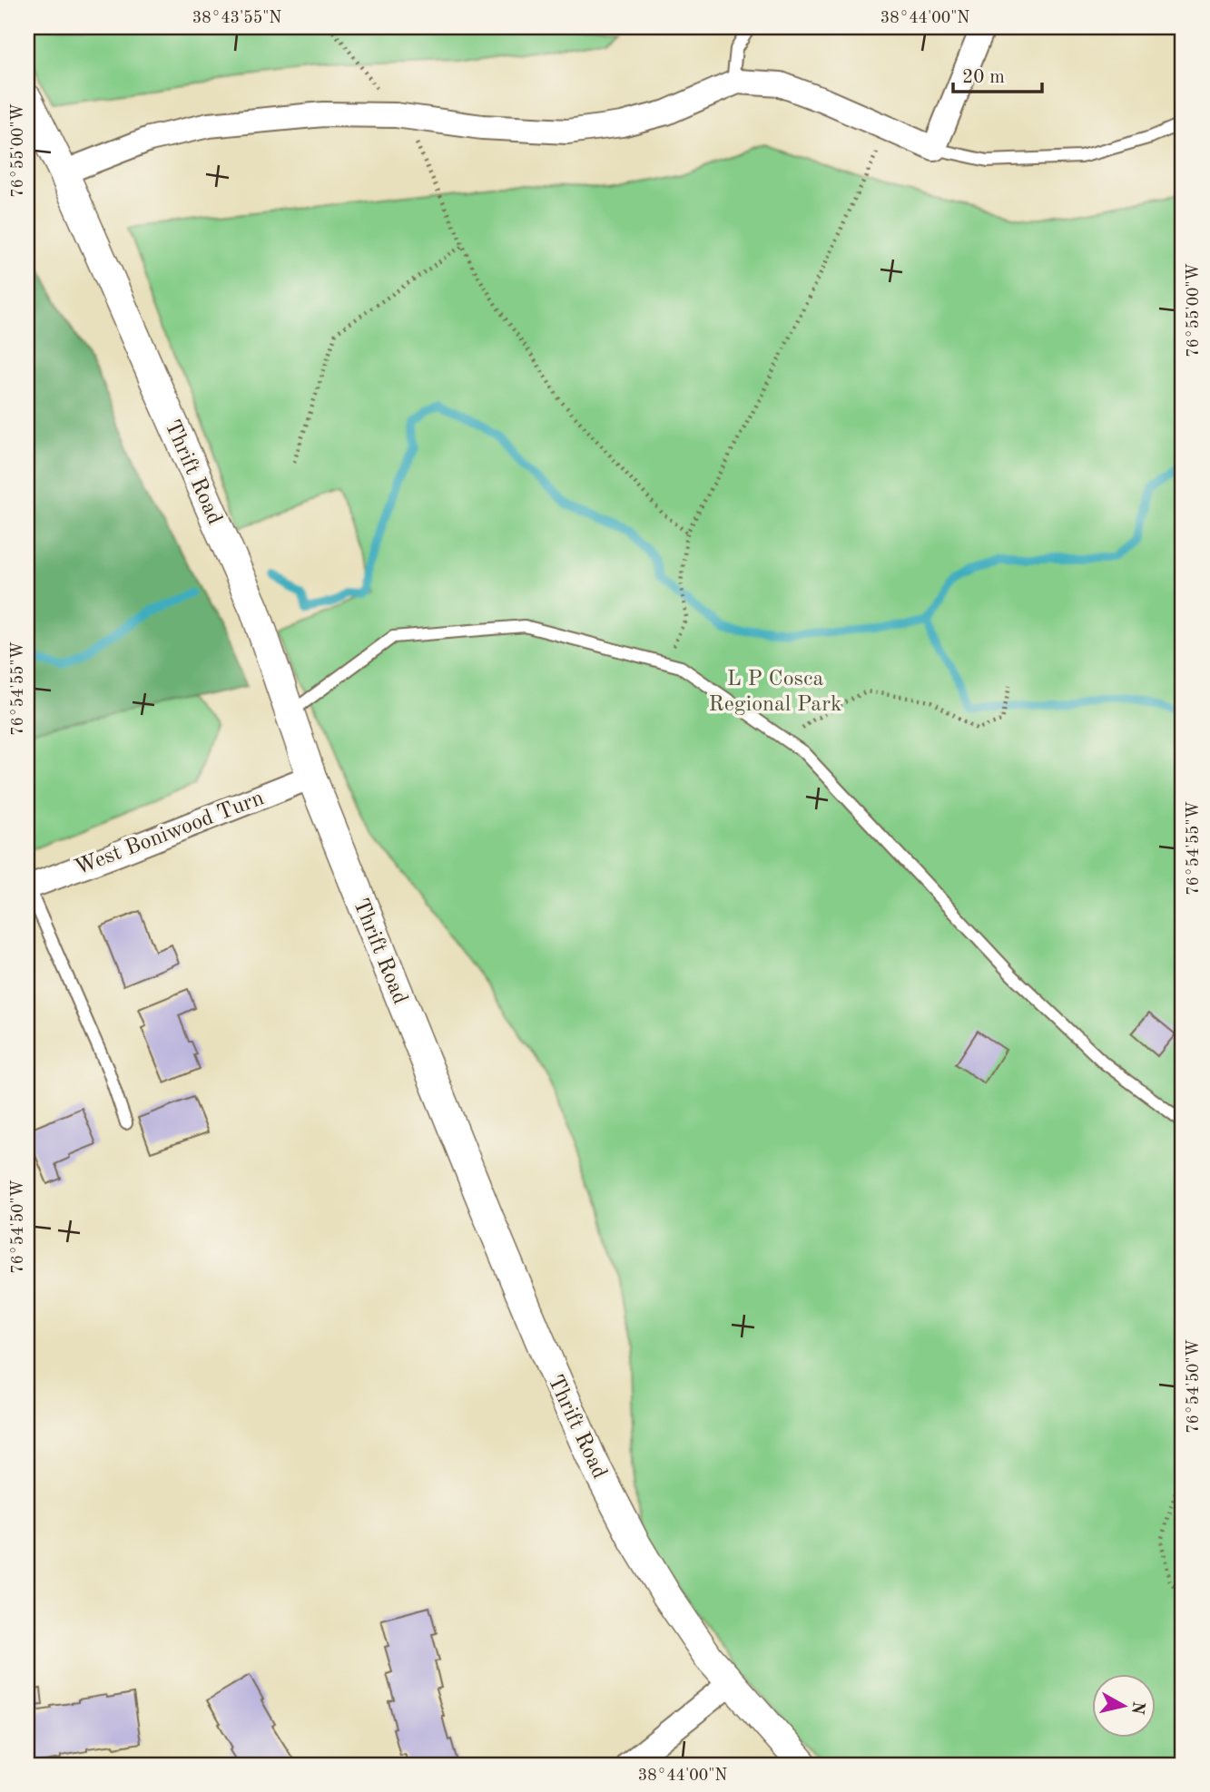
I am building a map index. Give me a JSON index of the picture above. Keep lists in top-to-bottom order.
{
  "streets": {
    "street": ["Thrift Road", "West Boniwood Turn"]
  },
  "crossings": [
    ["Thrift Road", "West Boniwood Turn"]
  ],
  "parks": ["L P Cosca Regional Park"],
  "scale_bar": "20 m",
  "north": "right",
  "coordinates": [
    "38°43'55\"N",
    "38°44'00\"N",
    "76°55'00\"W",
    "76°54'55\"W",
    "76°54'50\"W"
  ]
}
